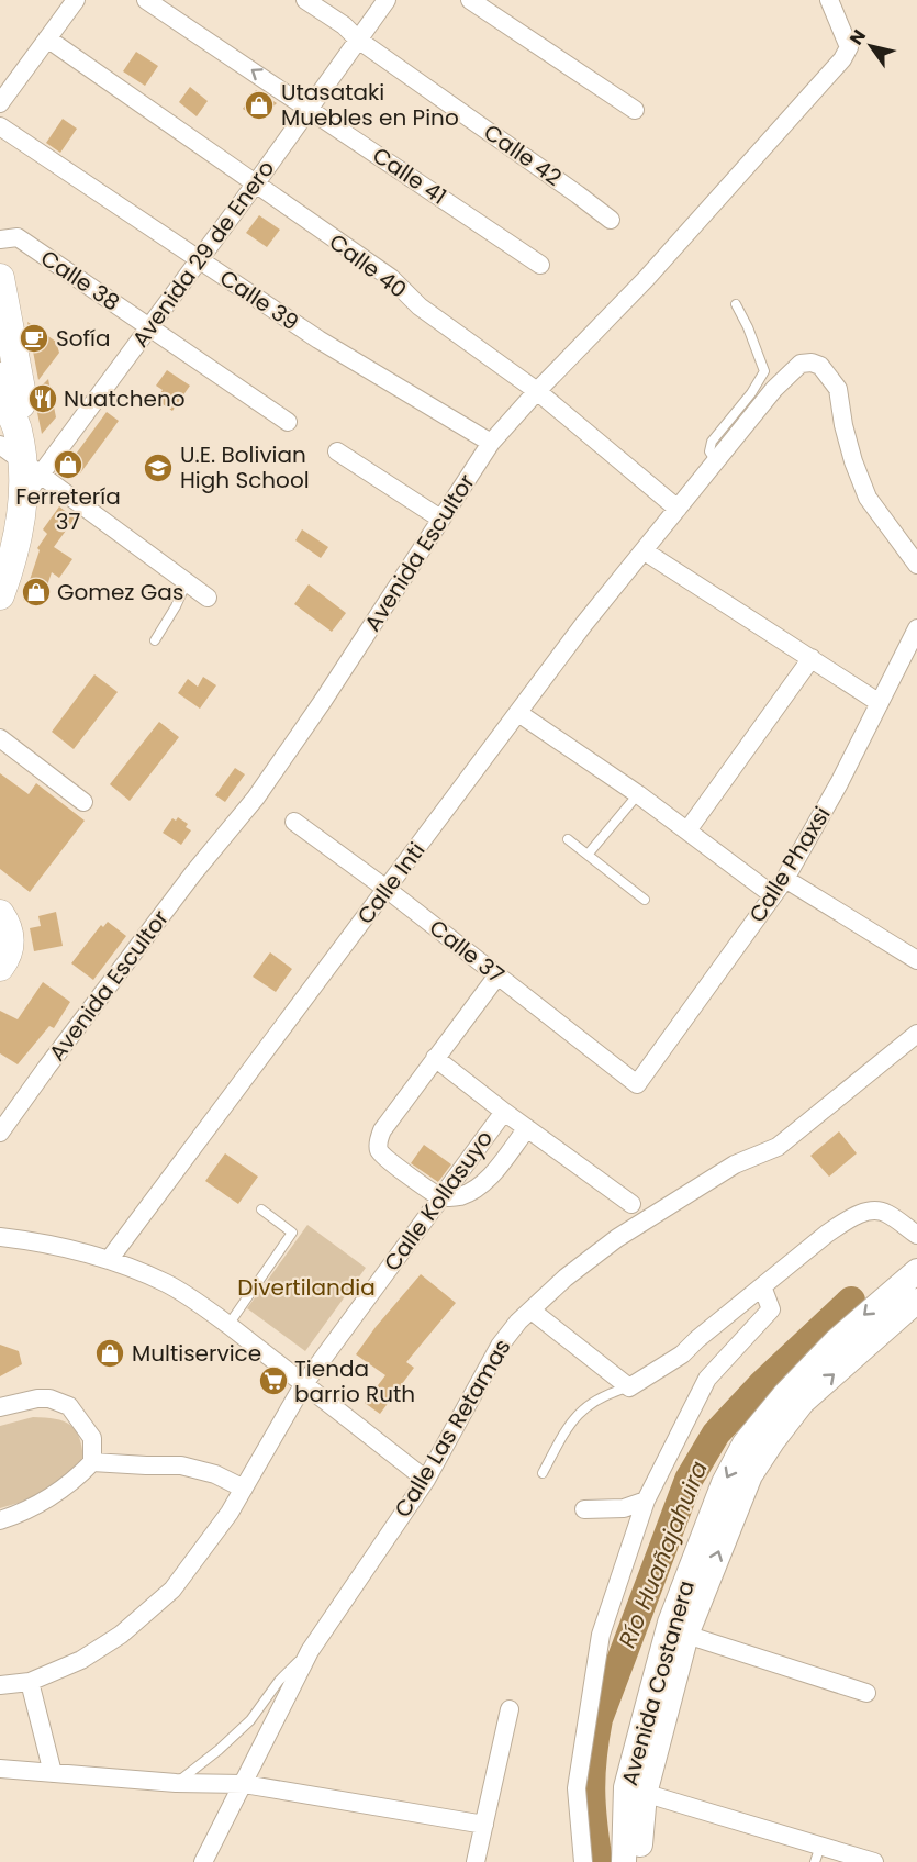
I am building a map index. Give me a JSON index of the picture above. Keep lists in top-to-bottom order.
{
  "streets": {
    "main road": ["Avenida Costanera"],
    "street": [
      "Calle 42",
      "Calle 41",
      "Avenida 29 de Enero",
      "Calle 40",
      "Calle 38",
      "Calle 39",
      "Avenida Escultor",
      "Calle Phaxsi",
      "Calle Inti",
      "Calle 37",
      "Calle Kollasuyo",
      "Calle Las Retamas"
    ]
  },
  "crossings": [
    ["Calle 42", "Avenida 29 de Enero"],
    ["Calle 41", "Avenida 29 de Enero"],
    ["Avenida 29 de Enero", "Calle 40"],
    ["Avenida 29 de Enero", "Calle 38"],
    ["Avenida 29 de Enero", "Calle 39"],
    ["Calle 40", "Avenida Escultor"],
    ["Calle 40", "Calle Inti"],
    ["Calle 39", "Avenida Escultor"],
    ["Calle Phaxsi", "Calle 37"],
    ["Calle Inti", "Calle 37"]
  ],
  "one_way": ["Calle 41"],
  "water": ["Río Huañajahuira"],
  "parks": ["Divertilandia"],
  "places": {
    "shop": [
      "Utasataki Muebles en Pino",
      "Ferretería 37",
      "Gomez Gas",
      "Multiservice"
    ],
    "cafe": ["Sofía"],
    "restaurant": ["Nuatcheno"],
    "school or university": ["U.E. Bolivian High School"],
    "supermarket": ["Tienda barrio Ruth"]
  },
  "north": "top left"
}
